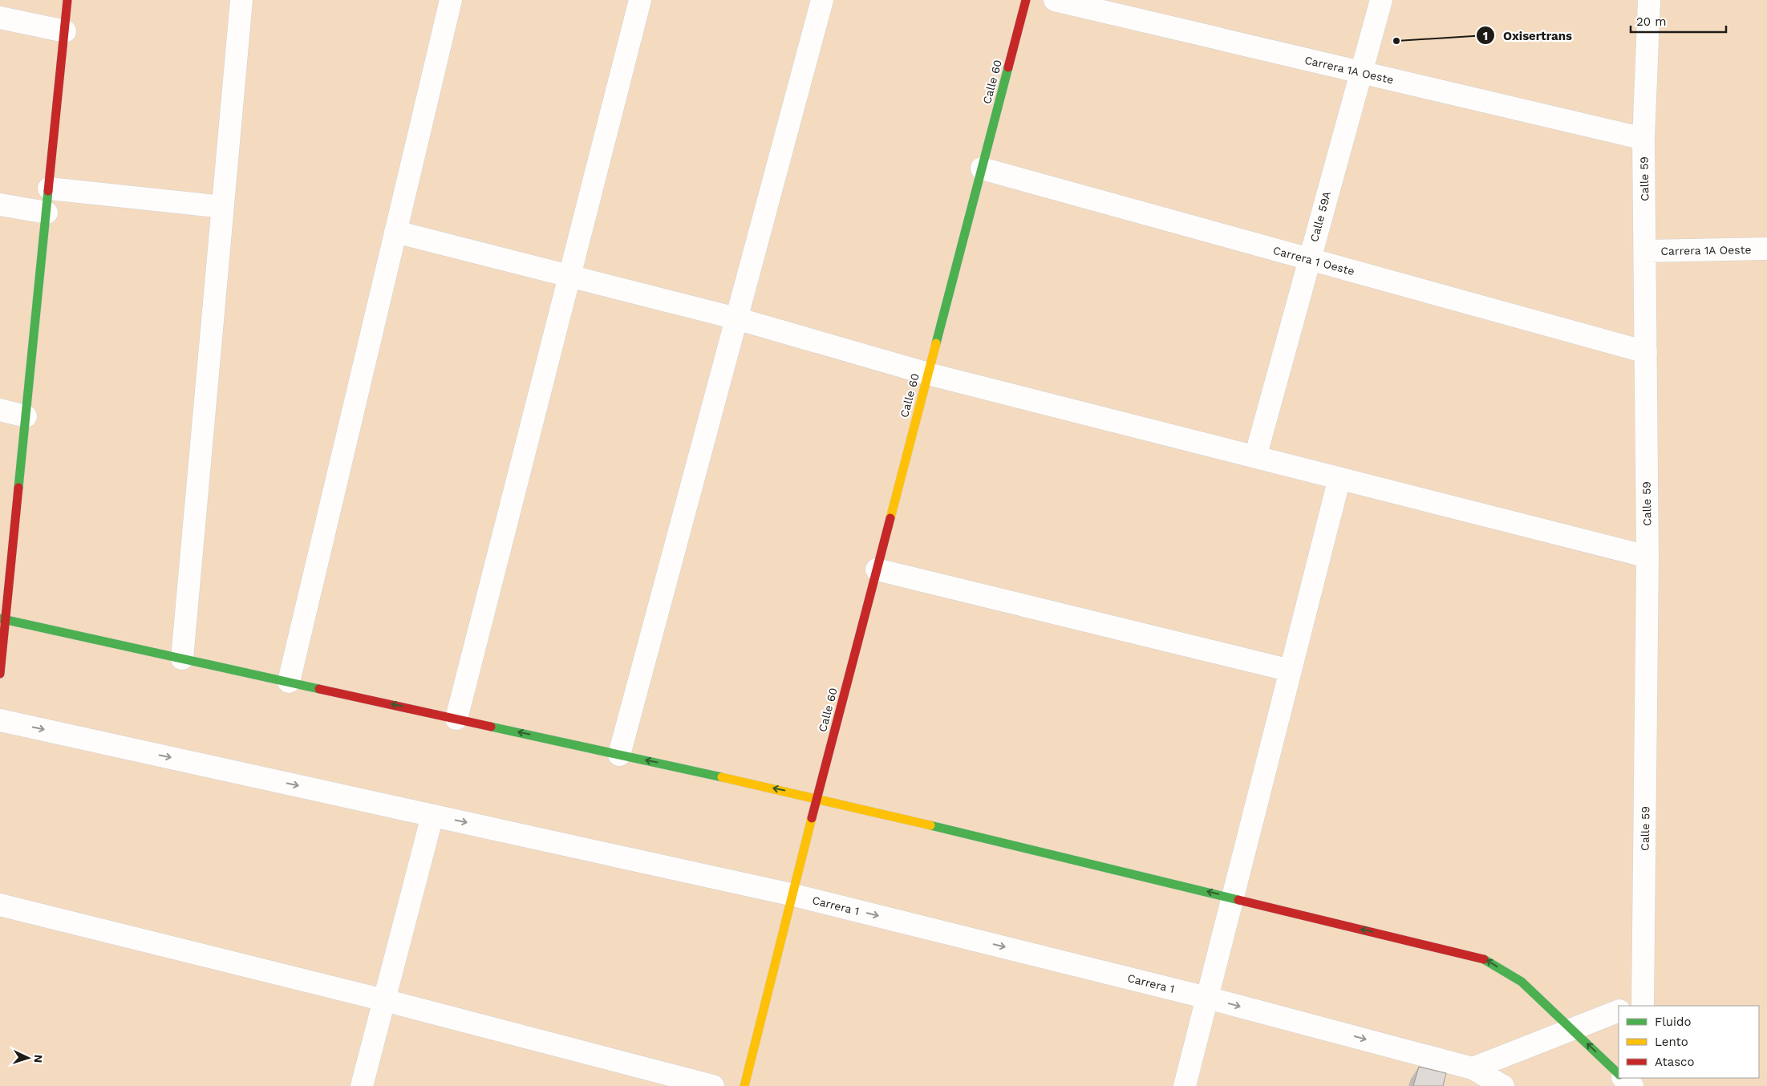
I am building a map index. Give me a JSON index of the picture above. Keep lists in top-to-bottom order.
{
  "streets": {
    "street": [
      "Carrera 1A Oeste",
      "Calle 60",
      "Calle 59",
      "Calle 59A",
      "Carrera 1 Oeste",
      "Carrera 1"
    ]
  },
  "crossings": [
    ["Carrera 1A Oeste", "Calle 59"],
    ["Carrera 1A Oeste", "Calle 59A"],
    ["Calle 60", "Carrera 1 Oeste"],
    ["Calle 60", "Carrera 1"],
    ["Calle 59", "Carrera 1 Oeste"],
    ["Calle 59A", "Carrera 1 Oeste"]
  ],
  "places": ["Oxisertrans"],
  "legend": ["Fluido", "Lento", "Atasco"],
  "scale_bar": "20 m",
  "north": "right"
}
